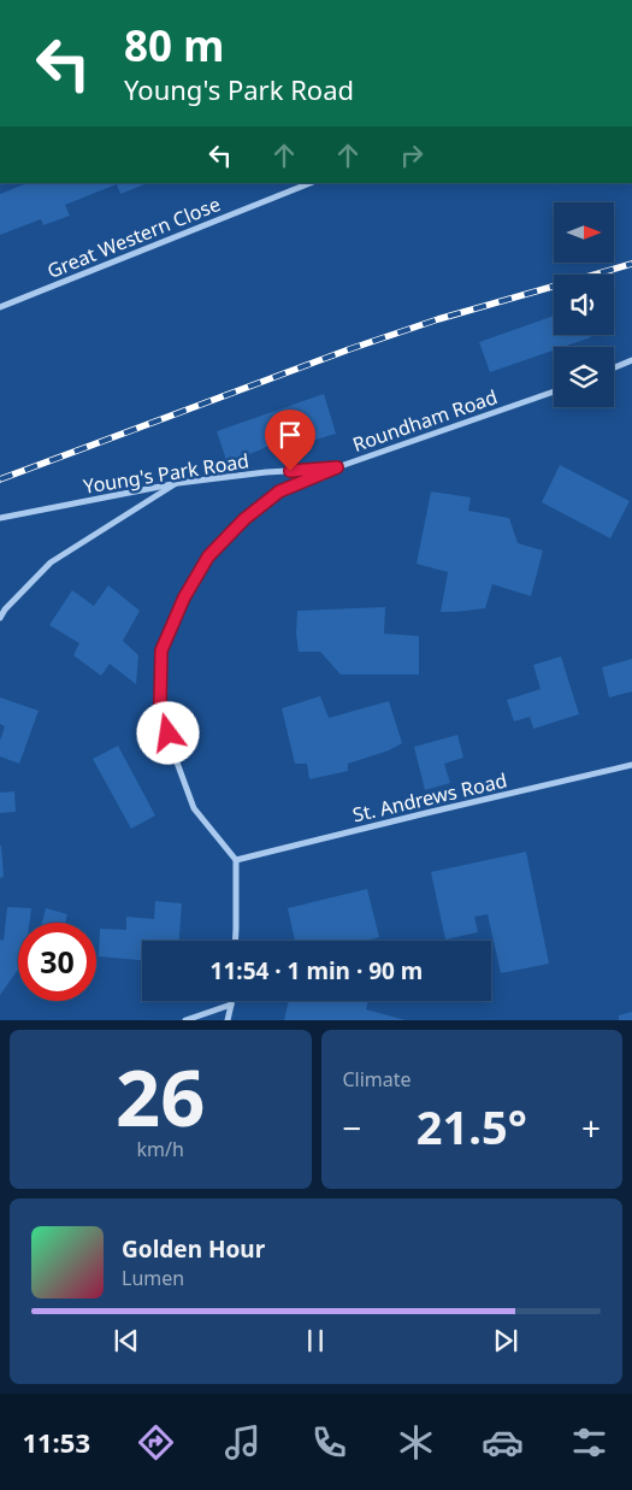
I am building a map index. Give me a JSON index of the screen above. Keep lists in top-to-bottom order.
{
  "streets": {
    "street": [
      "Great Western Close",
      "Roundham Road",
      "Young's Park Road",
      "St. Andrews Road"
    ]
  },
  "crossings": [
    ["Roundham Road", "Young's Park Road"],
    ["Roundham Road", "St. Andrews Road"]
  ],
  "north": "right",
  "page": {
    "turn": ["80 m", "Young's Park Road"],
    "limit": "30",
    "trip": "11:54 · 1 min · 90 m",
    "tile": [
      ["26", "km/h"],
      "Climate"
    ],
    "heat": ["−", "21.5°", "+"],
    "song": ["Golden Hour", "Lumen"],
    "tabs": "11:53"
  }
}
